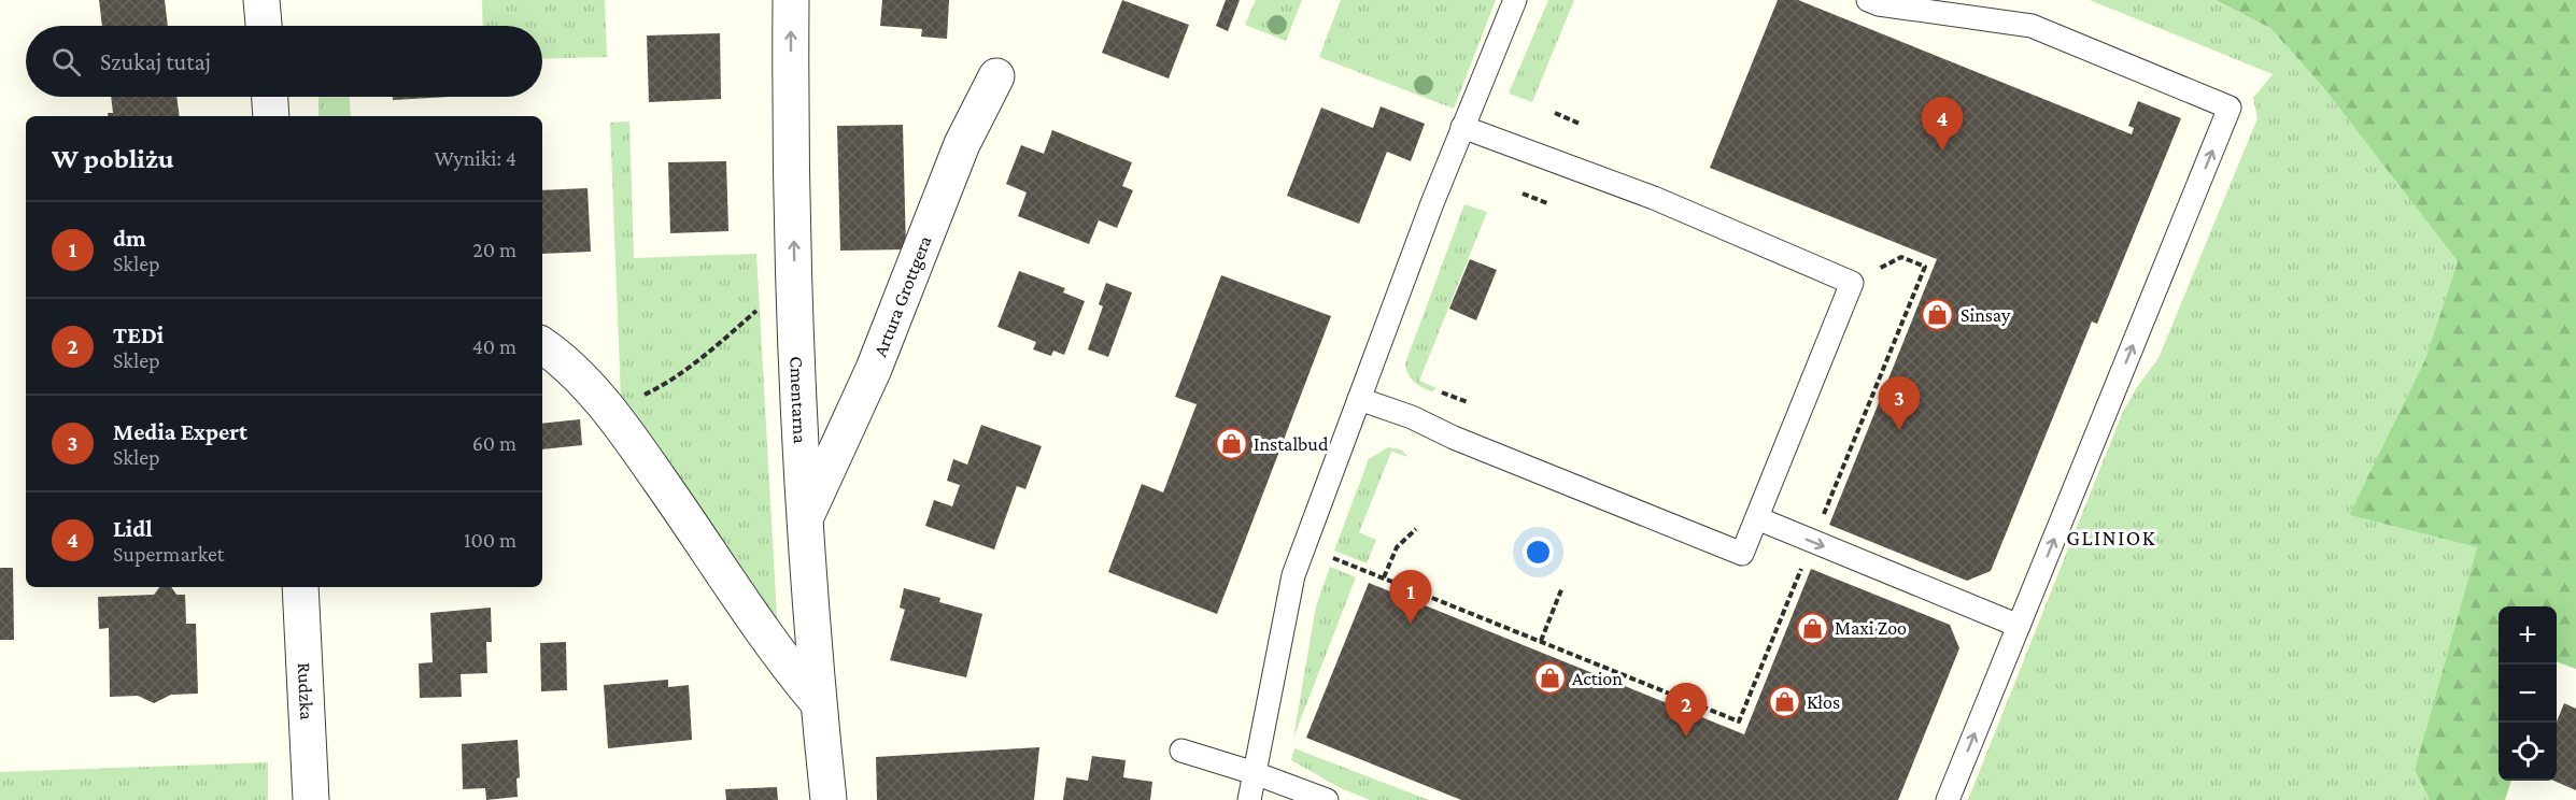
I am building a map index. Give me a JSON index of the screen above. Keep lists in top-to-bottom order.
{
  "streets": {
    "street": ["Artura Grottgera", "Cmentarna", "Rudzka"]
  },
  "crossings": [
    ["Artura Grottgera", "Cmentarna"]
  ],
  "one_way": ["Cmentarna"],
  "districts": ["GLINIOK"],
  "places": {
    "shop": [
      "Sinsay",
      "Instalbud",
      "Maxi Zoo",
      "Action",
      "Kłos"
    ]
  },
  "page": {
    "search": "Szukaj tutaj",
    "pins": [
      "4",
      "3",
      "1",
      "2"
    ],
    "heading": ["W pobliżu", "Wyniki: 4"],
    "list": [
      {
        "mark": "1",
        "name": "dm",
        "note": "Sklep",
        "value": "20 m"
      },
      {
        "mark": "2",
        "name": "TEDi",
        "note": "Sklep",
        "value": "40 m"
      },
      {
        "mark": "3",
        "name": "Media Expert",
        "note": "Sklep",
        "value": "60 m"
      },
      {
        "mark": "4",
        "name": "Lidl",
        "note": "Supermarket",
        "value": "100 m"
      }
    ],
    "map_buttons": ["+", "−"]
  }
}
